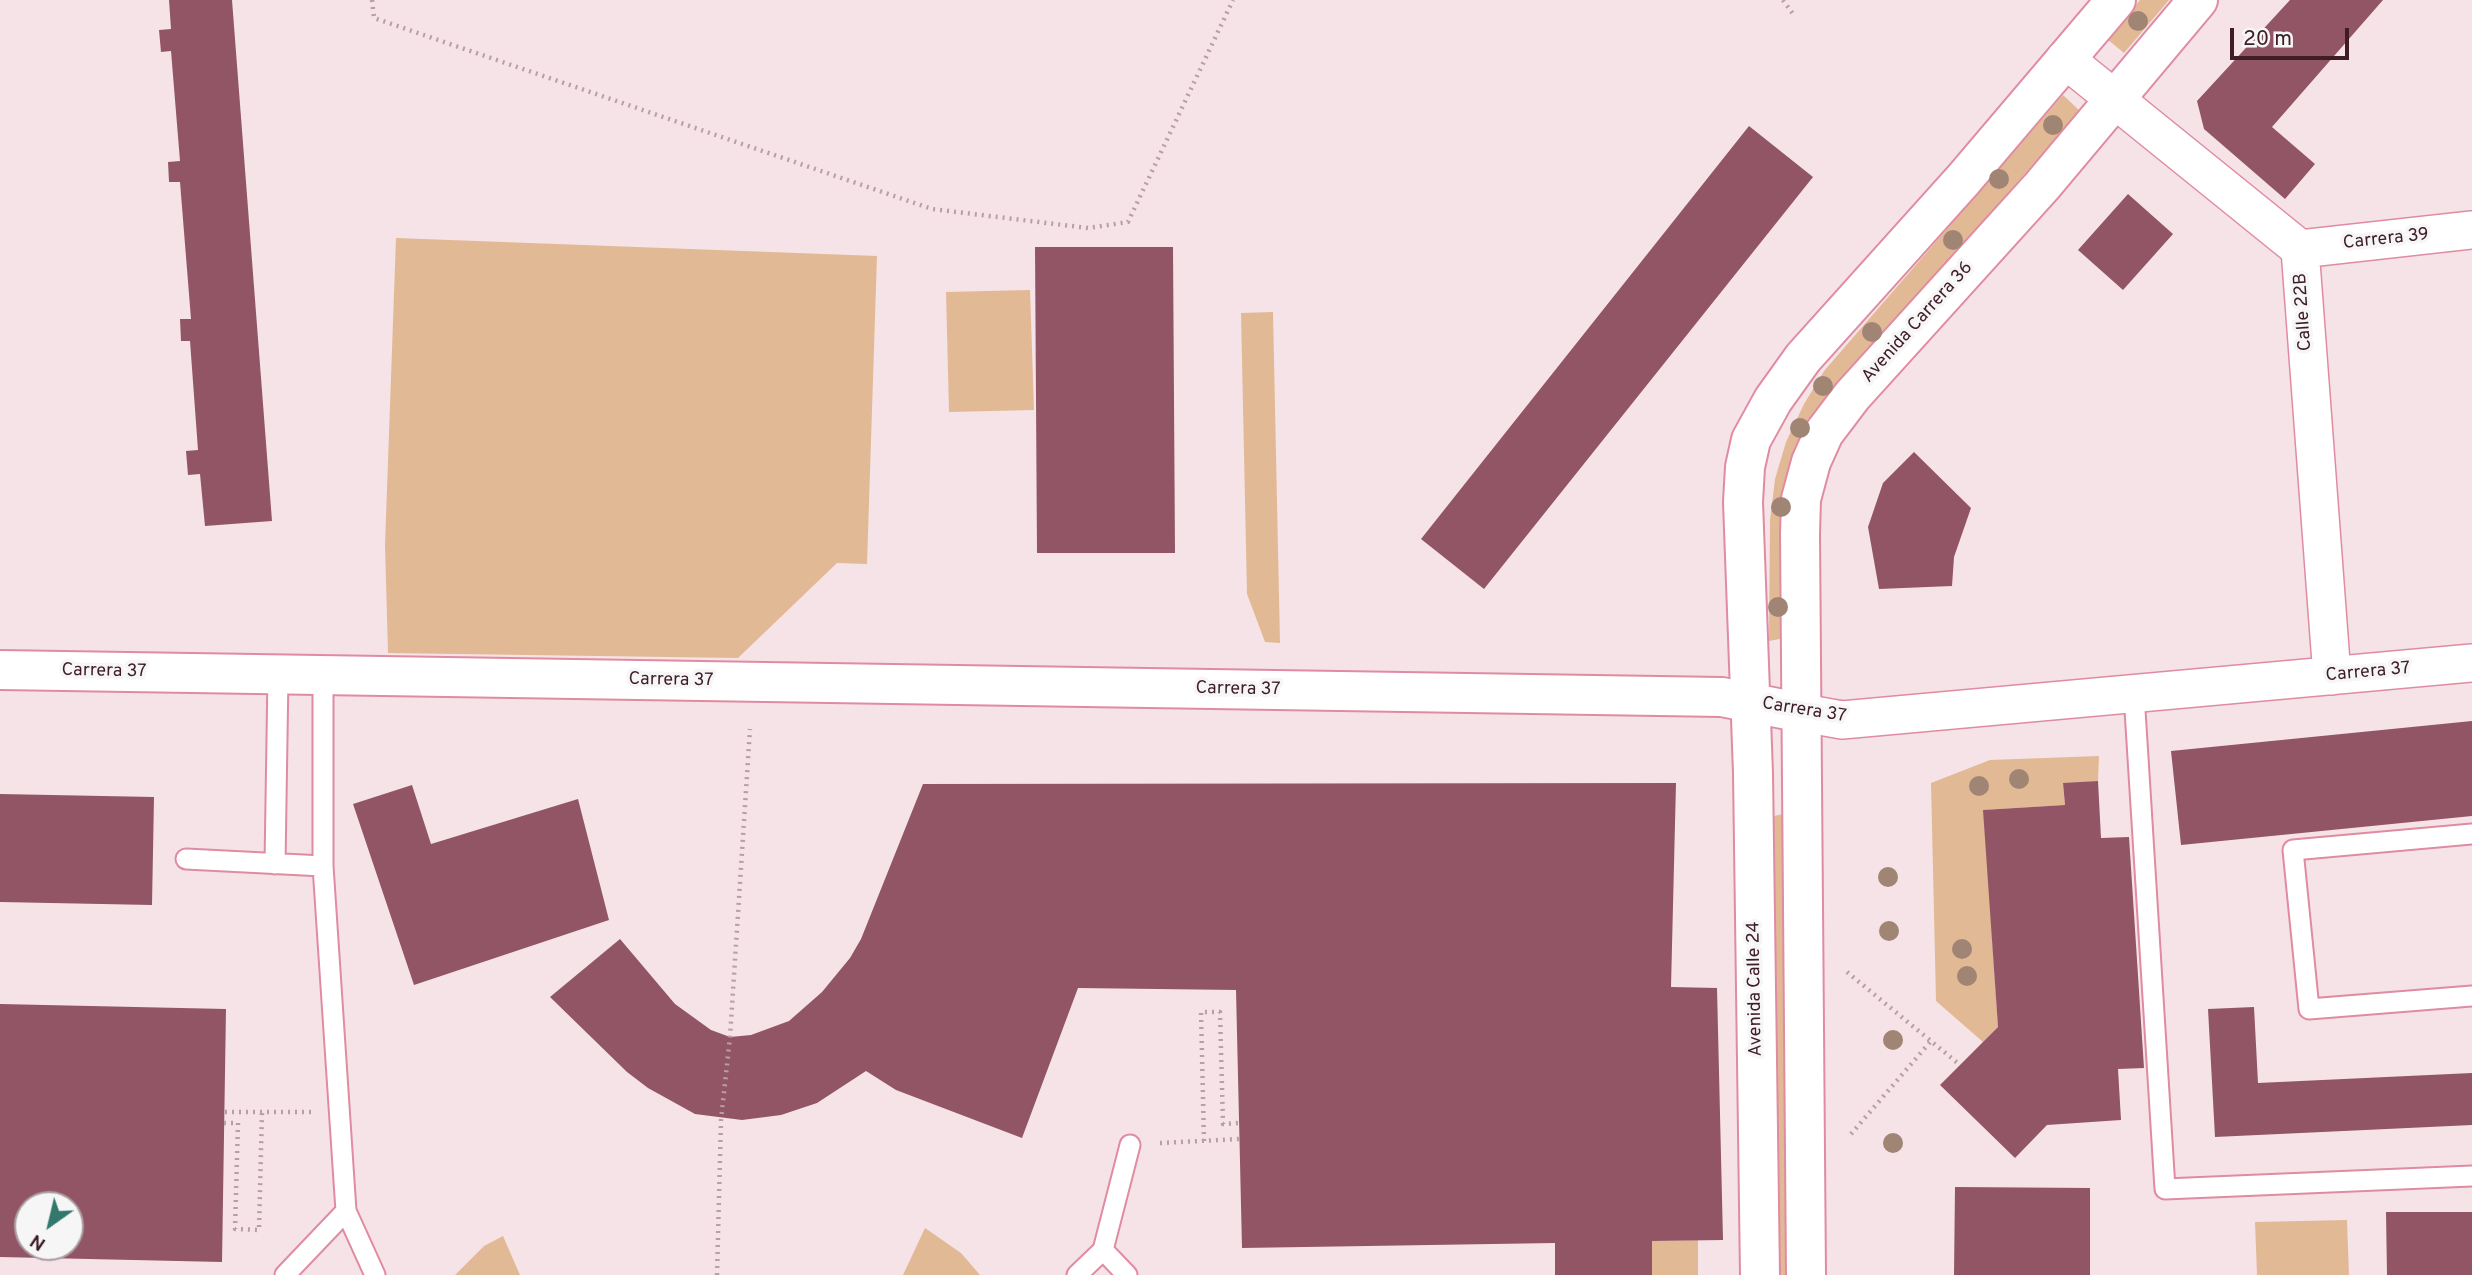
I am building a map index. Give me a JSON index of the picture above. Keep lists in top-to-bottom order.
{
  "streets": {
    "main road": ["Avenida Carrera 36", "Carrera 37", "Avenida Calle 24"],
    "street": ["Carrera 39", "Calle 22B"]
  },
  "crossings": [
    ["Carrera 39", "Calle 22B"],
    ["Calle 22B", "Avenida Carrera 36"],
    ["Calle 22B", "Carrera 37"],
    ["Avenida Carrera 36", "Carrera 37"],
    ["Carrera 37", "Avenida Calle 24"]
  ],
  "scale_bar": "20 m",
  "north": "bottom left"
}
